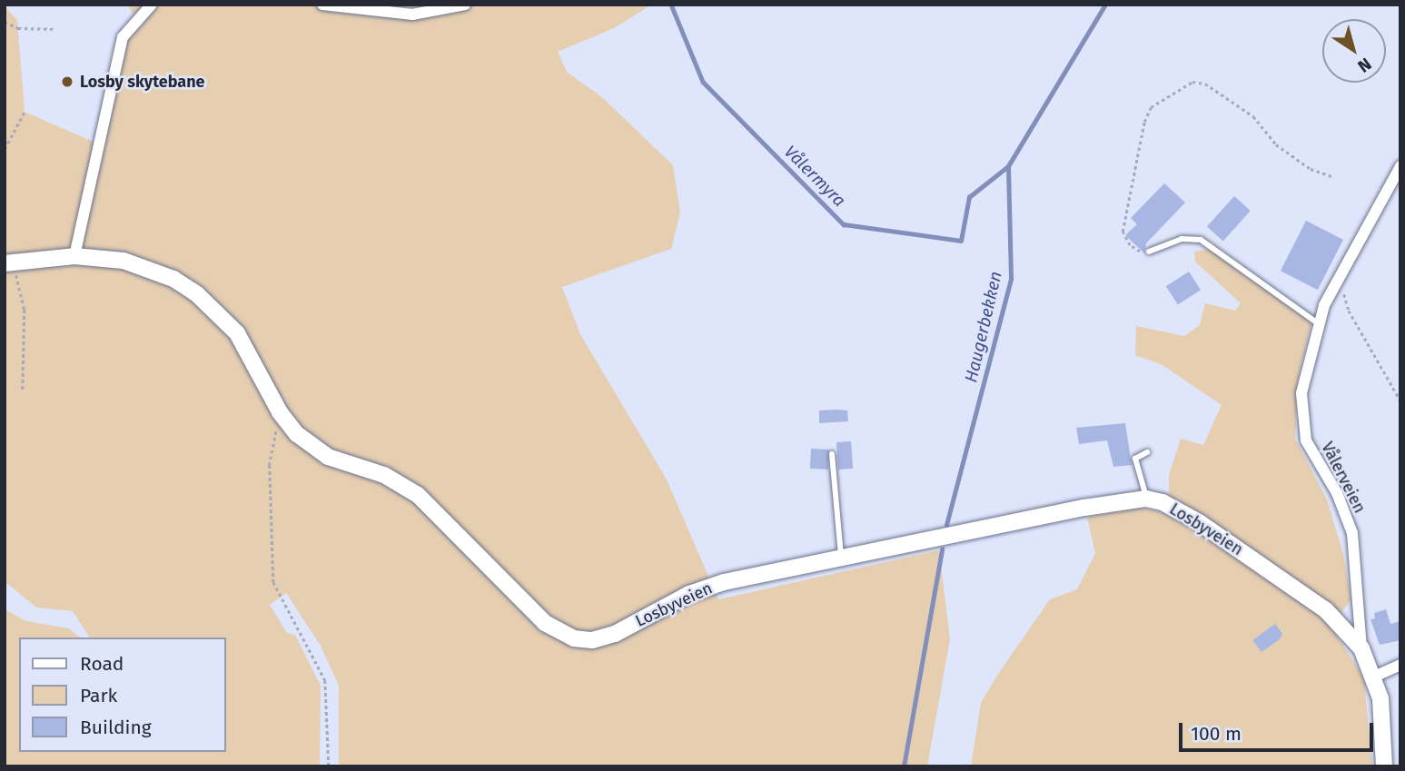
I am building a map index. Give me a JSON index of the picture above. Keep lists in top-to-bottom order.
{
  "streets": {
    "main road": ["Losbyveien"],
    "street": ["Vålerveien"]
  },
  "crossings": [
    ["Vålerveien", "Losbyveien"]
  ],
  "water": ["Vålermyra", "Haugerbekken"],
  "places": ["Losby skytebane"],
  "legend": ["Road", "Park", "Building"],
  "scale_bar": "100 m",
  "north": "bottom right"
}
